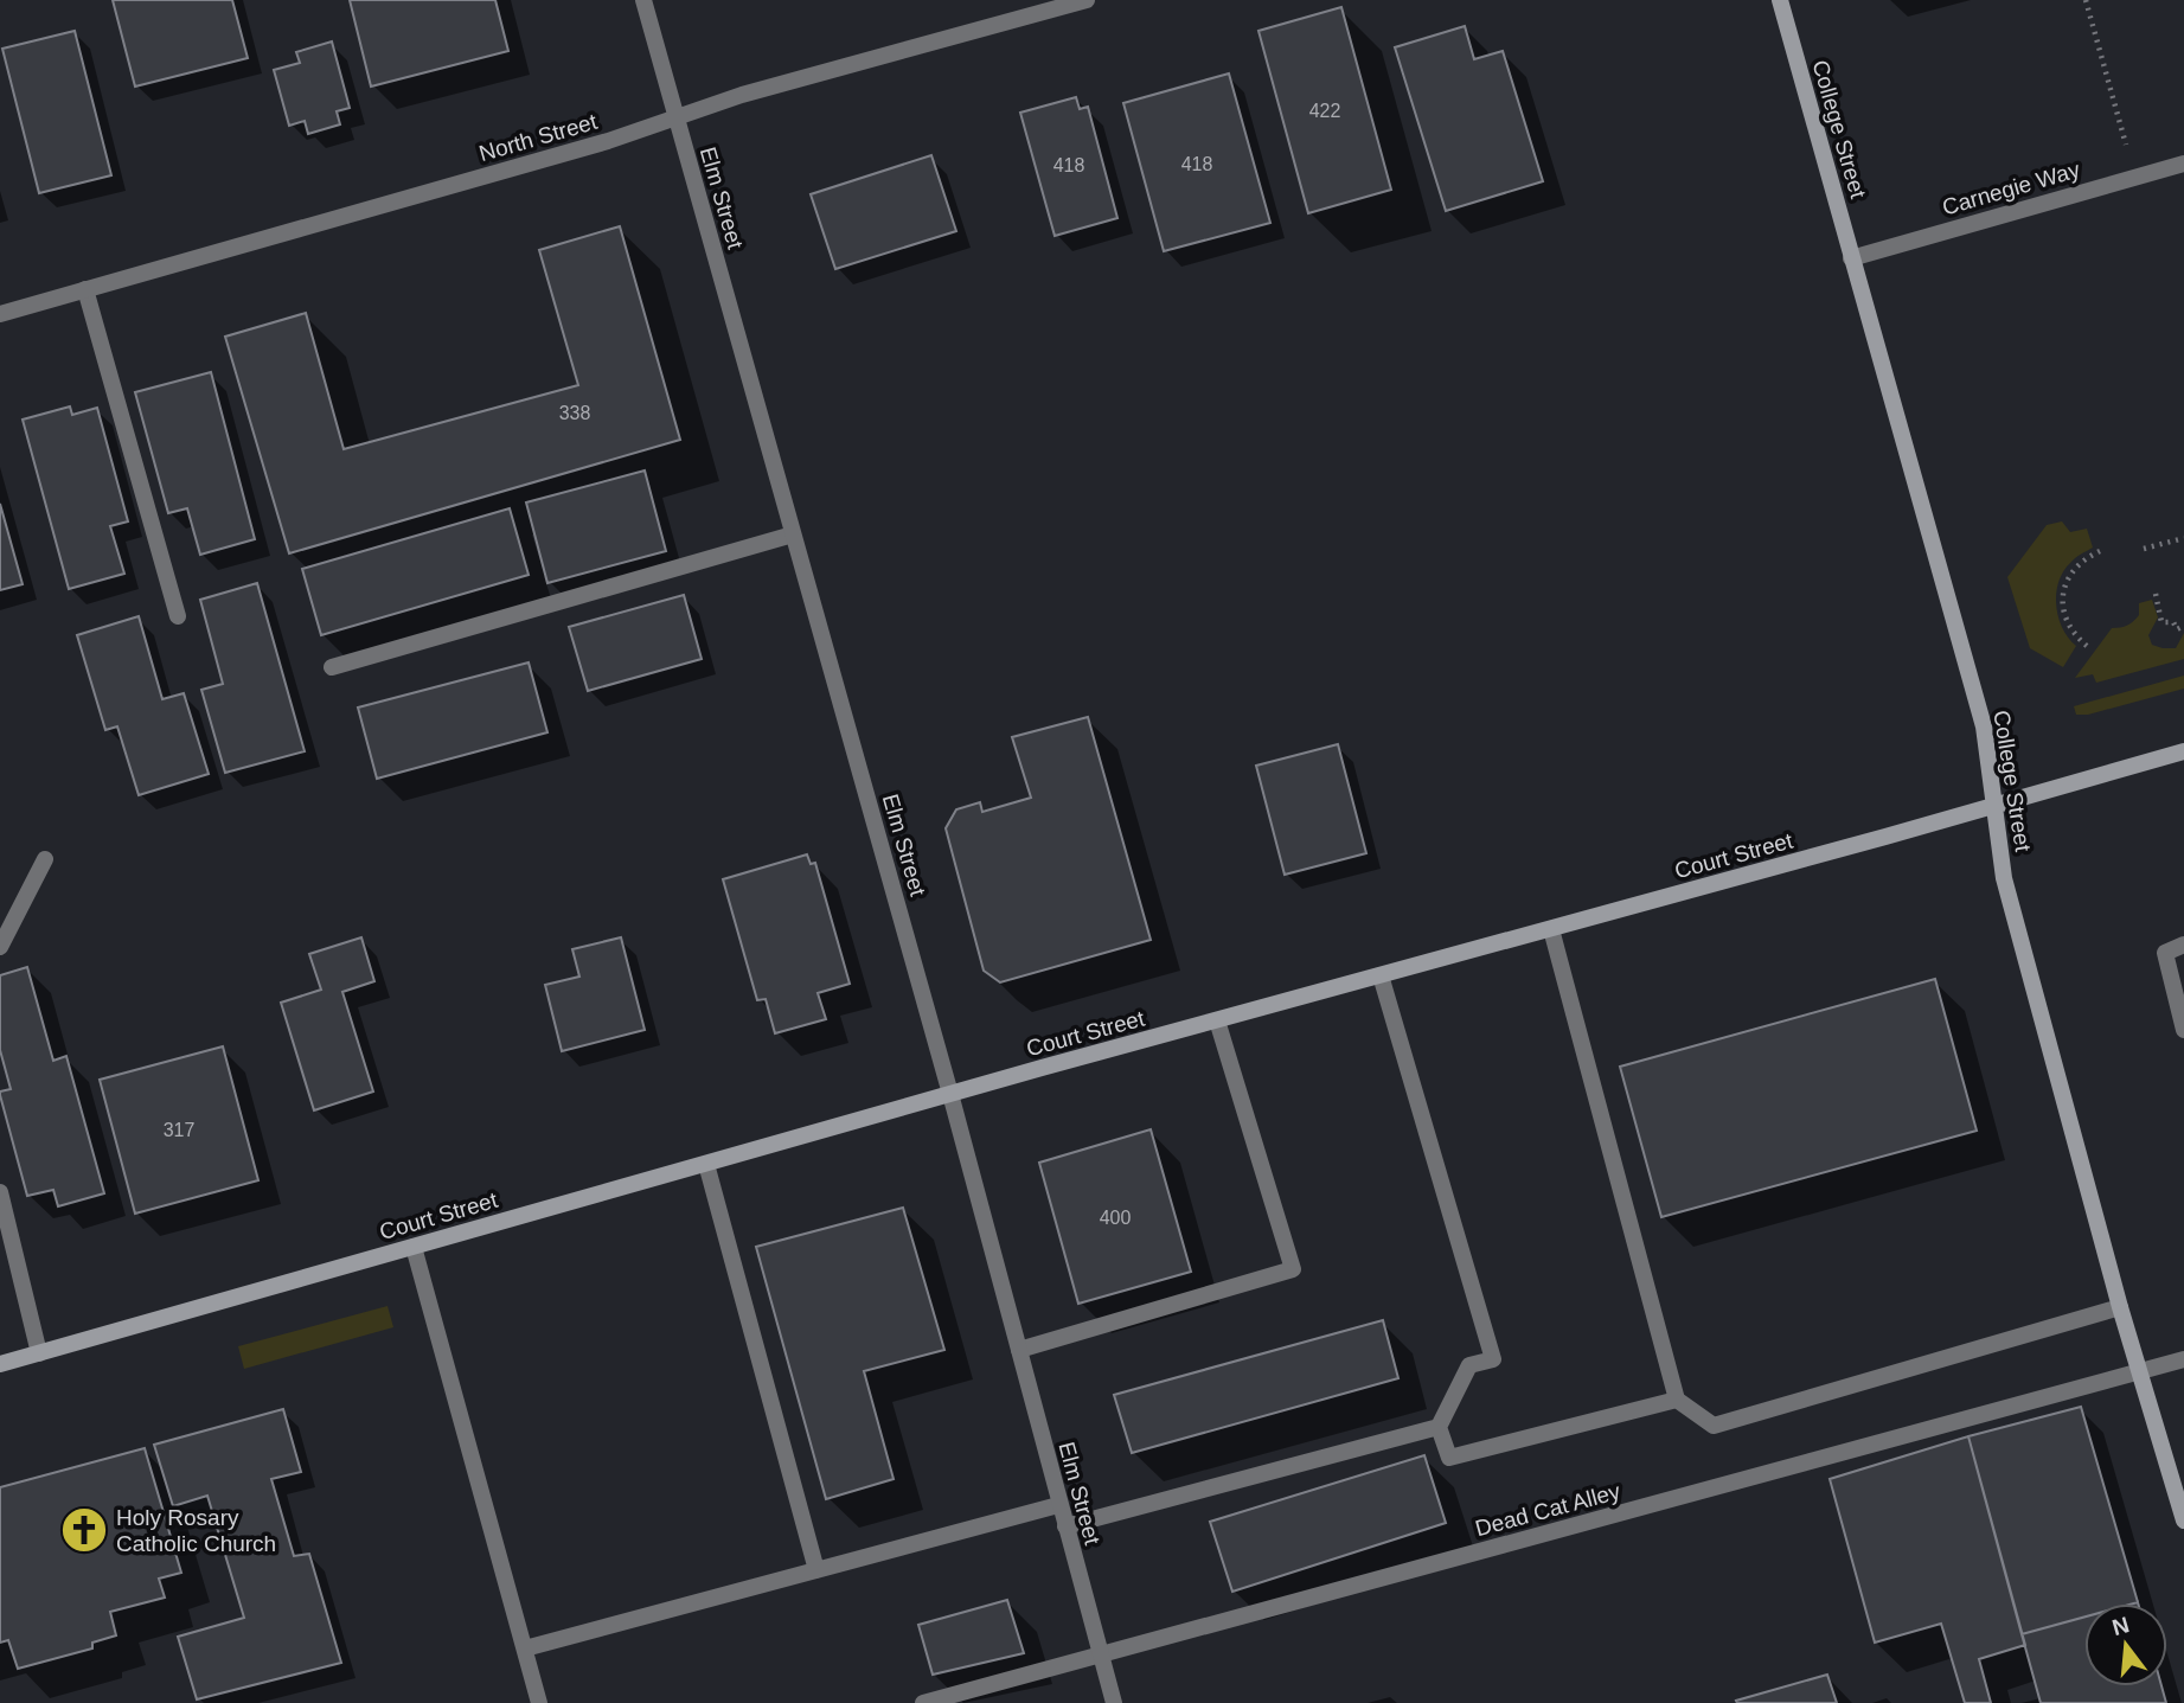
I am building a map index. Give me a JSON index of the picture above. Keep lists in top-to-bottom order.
{
  "streets": {
    "street": [
      "College Street",
      "North Street",
      "Carnegie Way",
      "Elm Street",
      "Court Street",
      "Dead Cat Alley"
    ]
  },
  "crossings": [
    ["College Street", "Carnegie Way"],
    ["College Street", "Court Street"],
    ["College Street", "Dead Cat Alley"],
    ["North Street", "Elm Street"],
    ["Elm Street", "Court Street"],
    ["Elm Street", "Dead Cat Alley"]
  ],
  "places": {
    "church": ["Holy Rosary Catholic Church"]
  },
  "house_numbers": [
    "422",
    "418",
    "418",
    "338",
    "317",
    "400"
  ],
  "north": "top"
}
